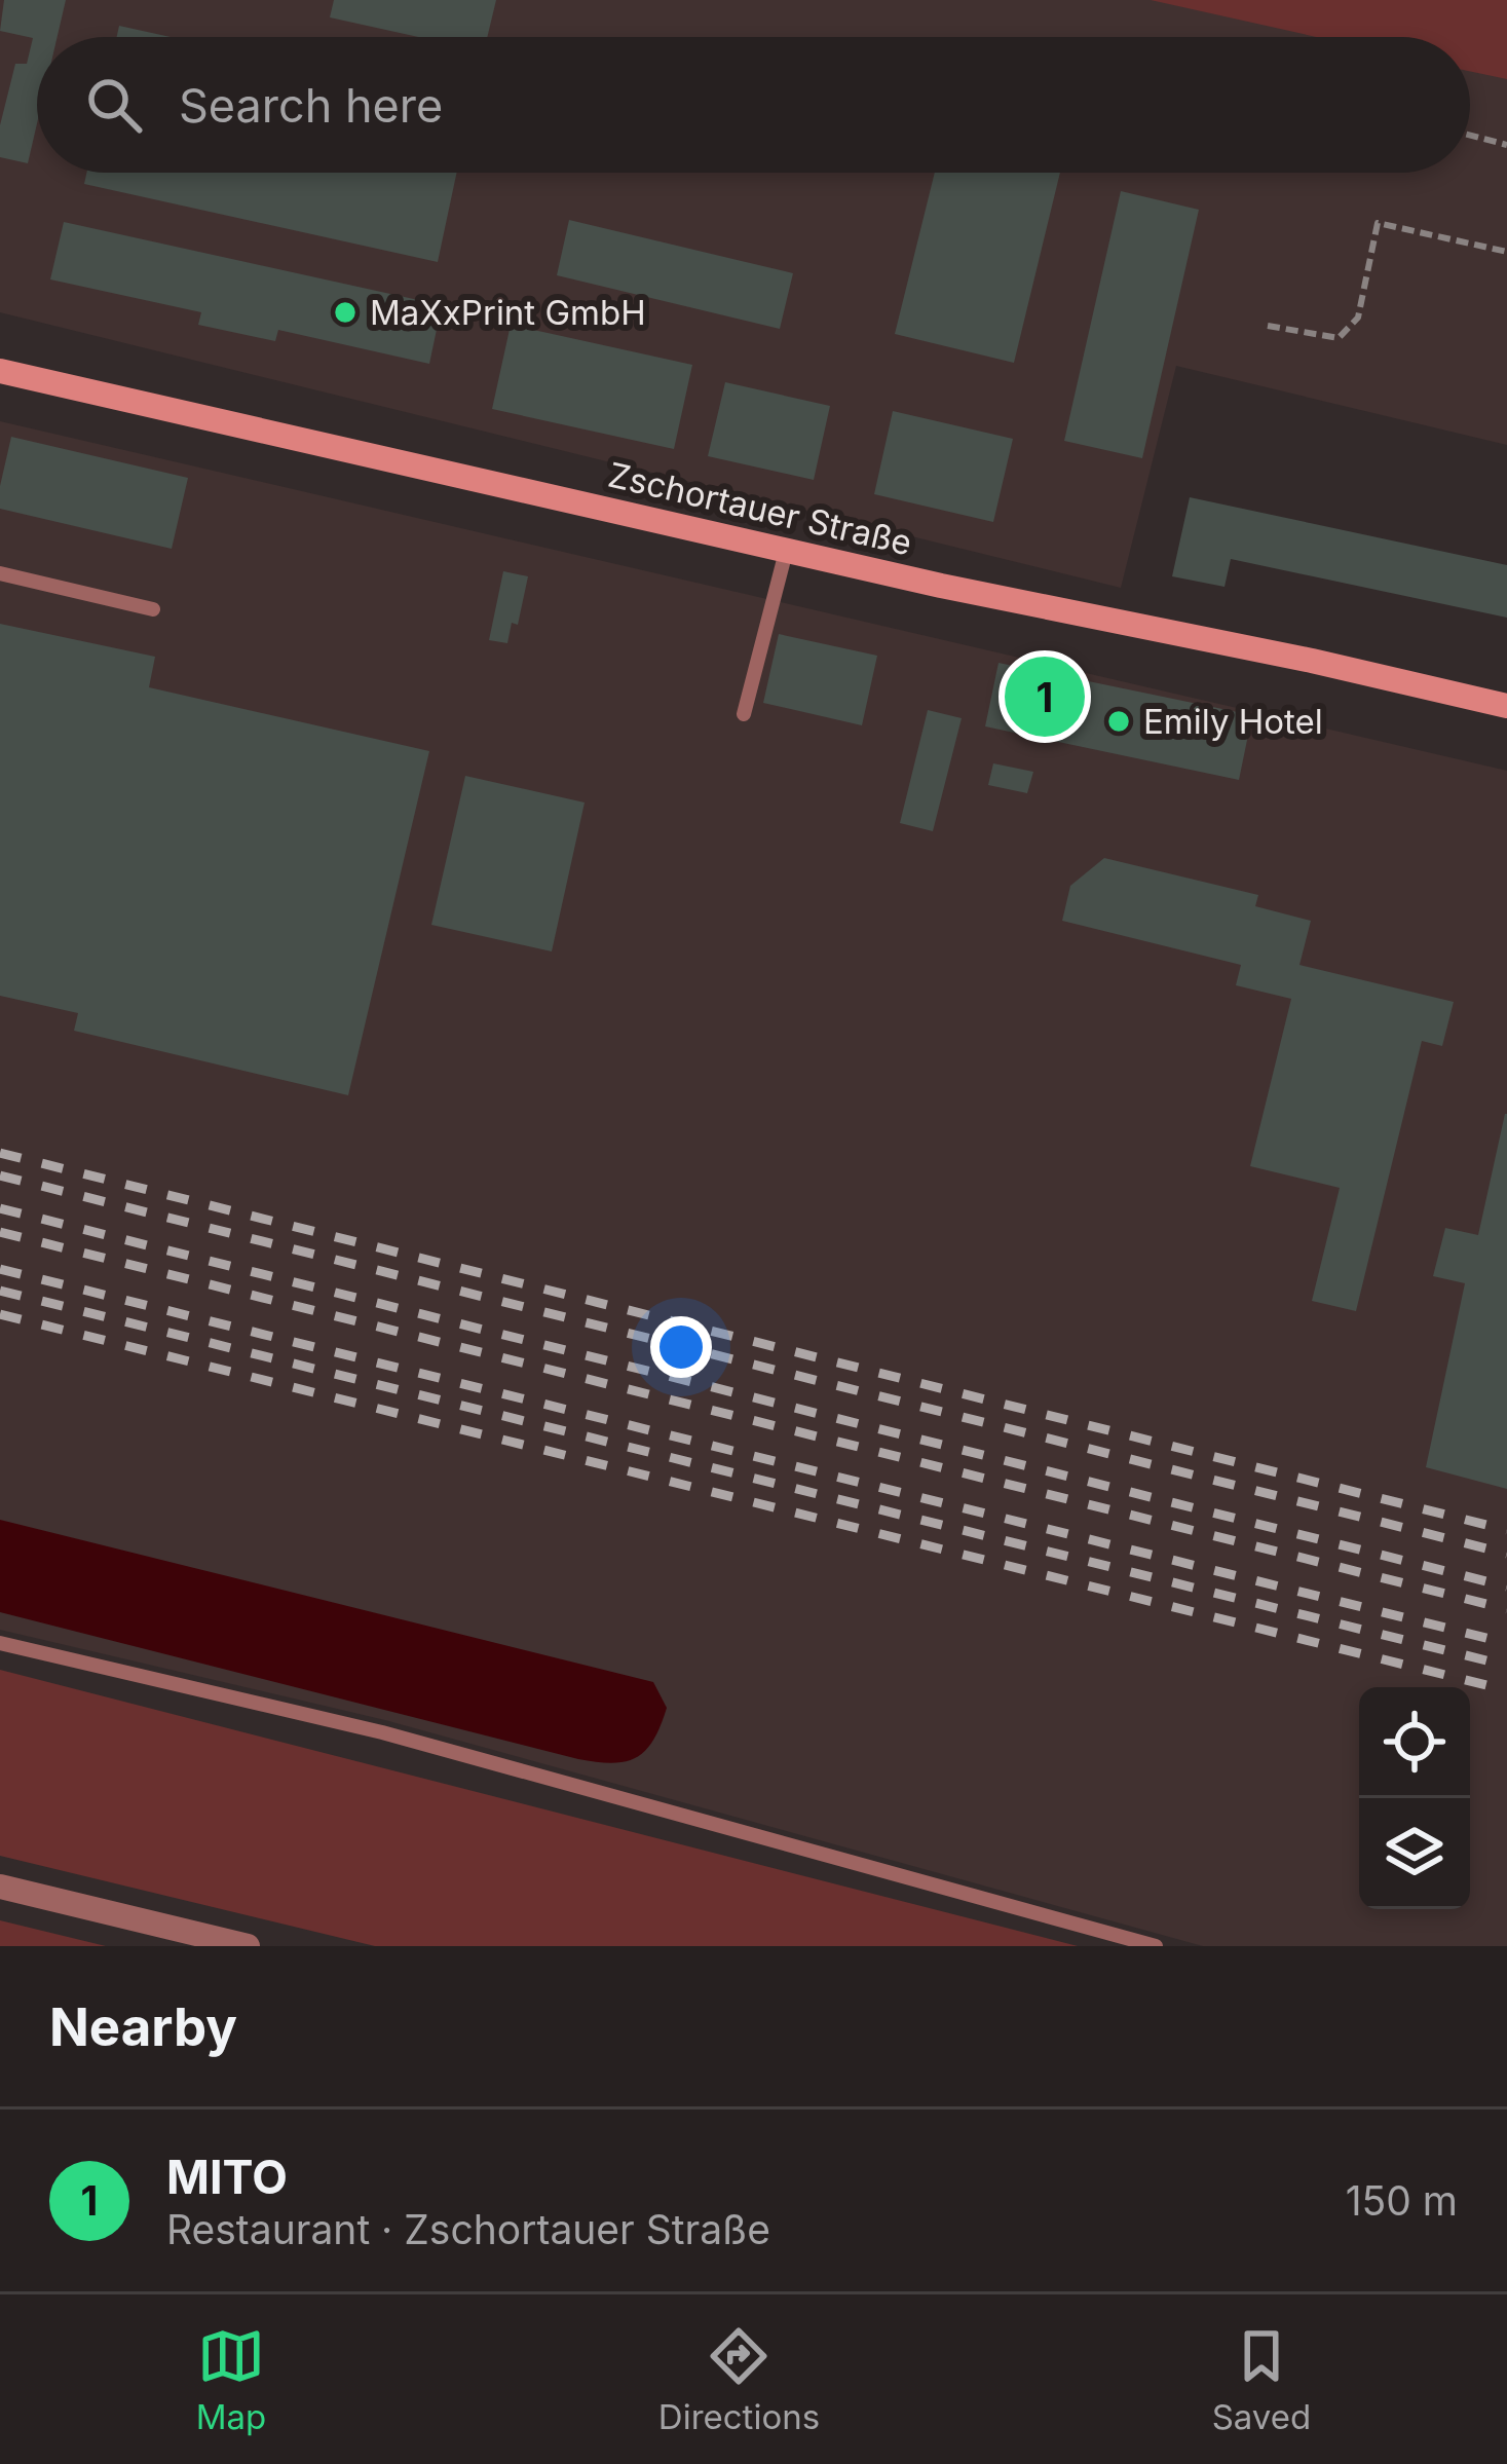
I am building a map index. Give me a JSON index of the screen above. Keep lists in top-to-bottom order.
{
  "streets": {
    "street": ["Zschortauer Straße"]
  },
  "places": ["MaXxPrint GmbH", "Emily Hotel"],
  "page": {
    "search": "Search here",
    "pins": "1",
    "heading": "Nearby",
    "list": [
      {
        "mark": "1",
        "name": "MITO",
        "note": "Restaurant · Zschortauer Straße",
        "value": "150 m"
      }
    ],
    "nav": ["Map", "Directions", "Saved"]
  }
}
